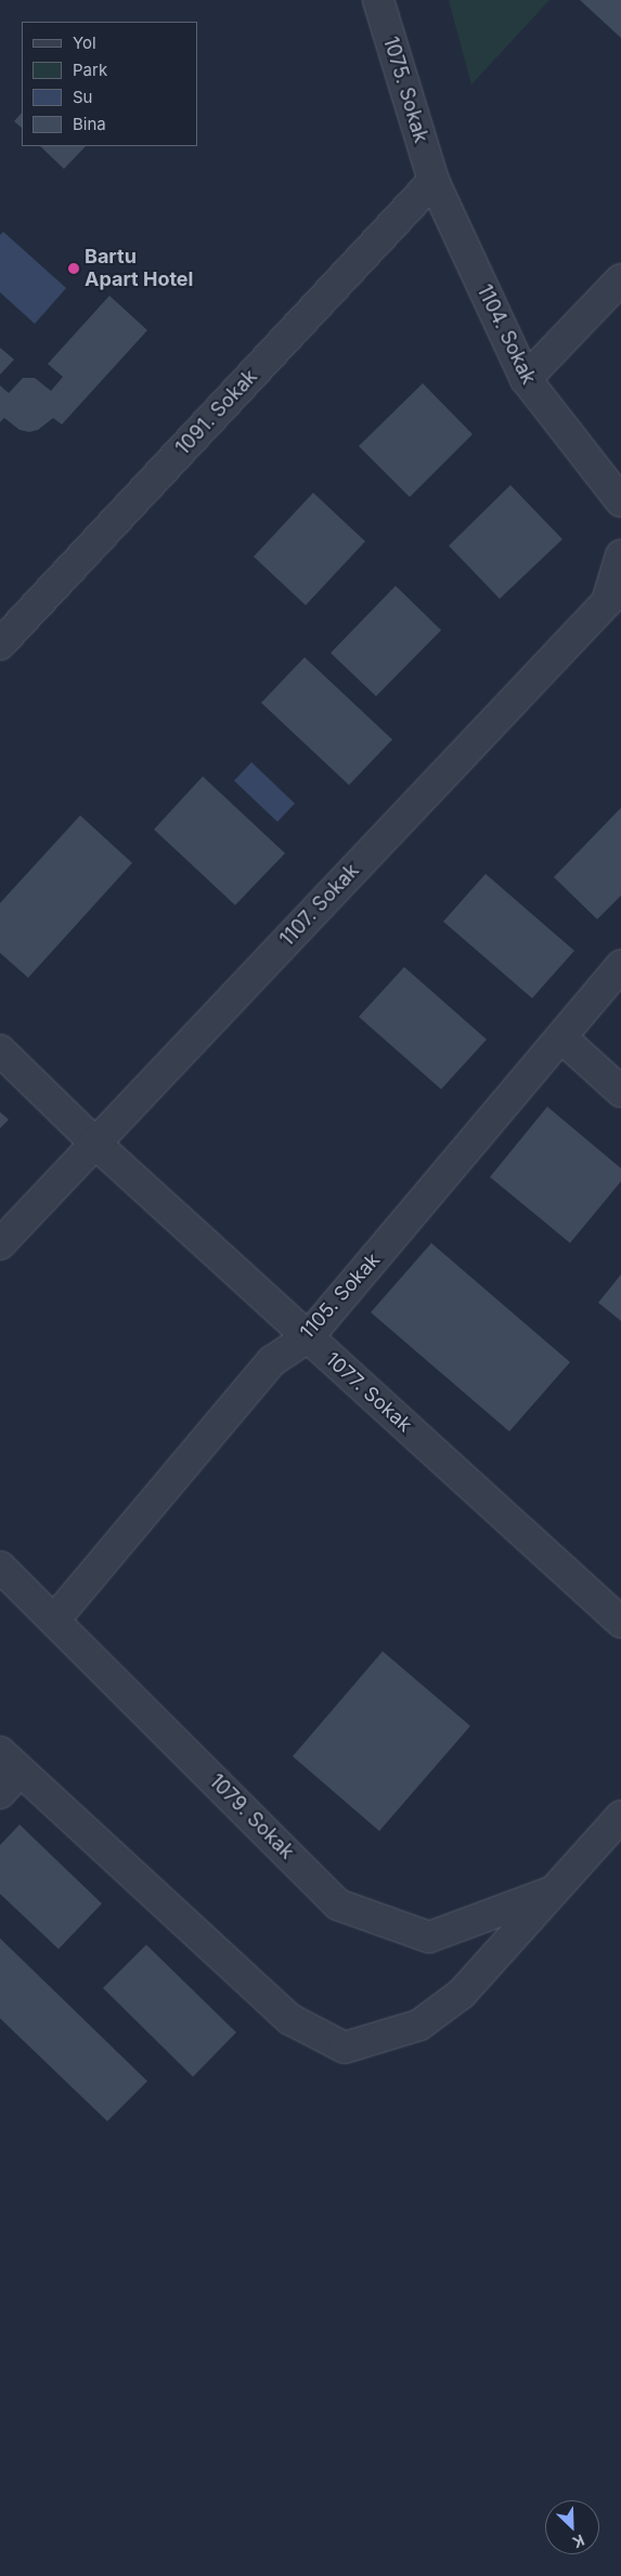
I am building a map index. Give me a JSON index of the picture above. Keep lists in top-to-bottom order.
{
  "streets": {
    "street": [
      "1075. Sokak",
      "1104. Sokak",
      "1091. Sokak",
      "1107. Sokak",
      "1105. Sokak",
      "1077. Sokak",
      "1079. Sokak"
    ]
  },
  "crossings": [
    ["1075. Sokak", "1104. Sokak"],
    ["1075. Sokak", "1091. Sokak"],
    ["1104. Sokak", "1091. Sokak"],
    ["1107. Sokak", "1077. Sokak"],
    ["1105. Sokak", "1077. Sokak"],
    ["1105. Sokak", "1079. Sokak"]
  ],
  "places": ["Bartu Apart Hotel"],
  "legend": [
    "Yol",
    "Park",
    "Su",
    "Bina"
  ],
  "north": "bottom right"
}
